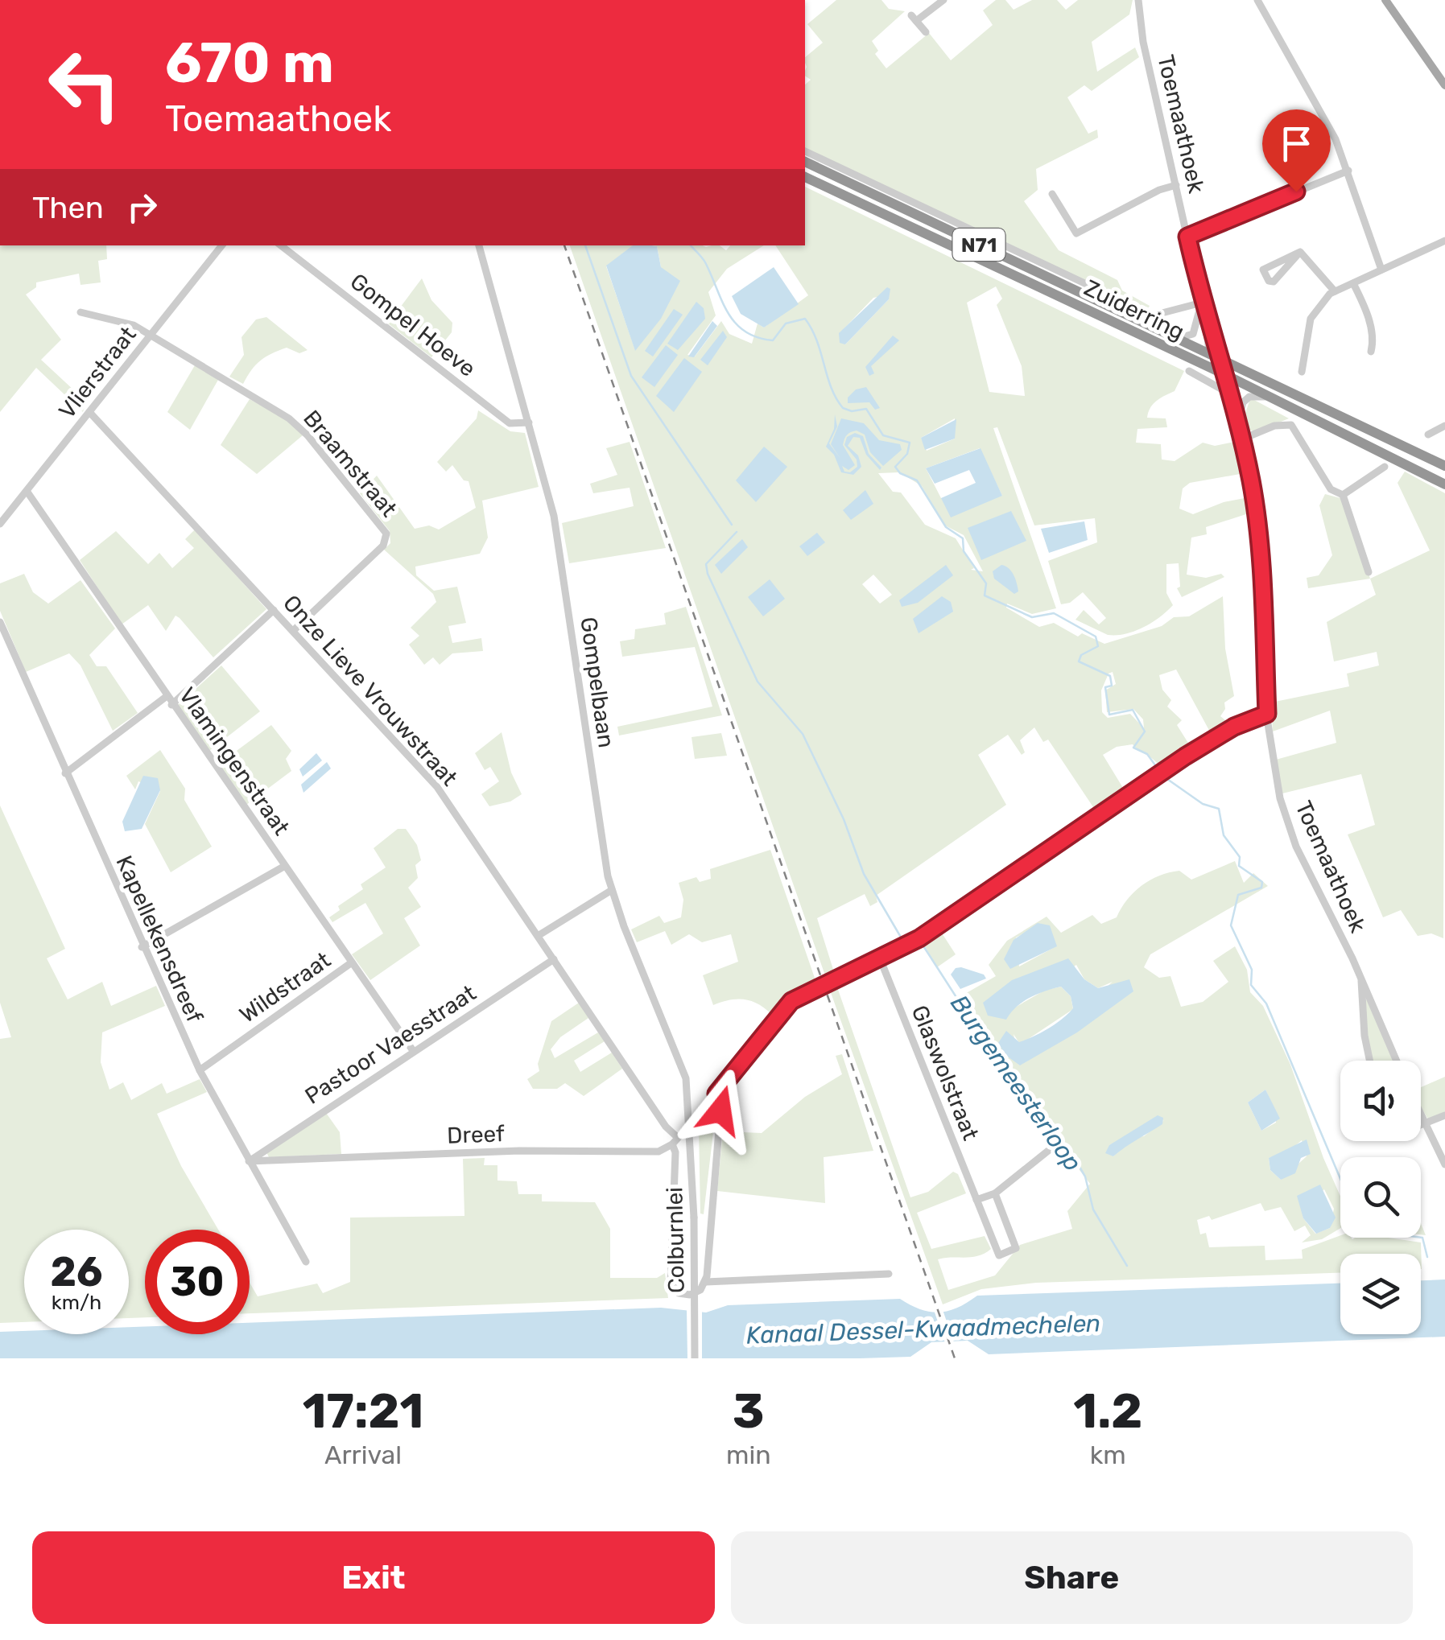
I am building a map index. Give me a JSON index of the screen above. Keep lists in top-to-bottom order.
{
  "streets": {
    "highway": ["N71", "Zuiderring"],
    "street": [
      "Toemaathoek",
      "Gompel Hoeve",
      "Vlierstraat",
      "Braamstraat",
      "Gompelbaan",
      "Onze Lieve Vrouwstraat",
      "Vlamingenstraat",
      "Kapellekensdreef",
      "Wildstraat",
      "Pastoor Vaesstraat",
      "Glaswolstraat",
      "Dreef",
      "Colburnlei"
    ]
  },
  "crossings": [
    ["Toemaathoek", "Zuiderring"],
    ["Gompel Hoeve", "Gompelbaan"],
    ["Vlierstraat", "Braamstraat"],
    ["Vlierstraat", "Onze Lieve Vrouwstraat"],
    ["Vlierstraat", "Vlamingenstraat"],
    ["Braamstraat", "Onze Lieve Vrouwstraat"],
    ["Gompelbaan", "Colburnlei"],
    ["Onze Lieve Vrouwstraat", "Pastoor Vaesstraat"],
    ["Onze Lieve Vrouwstraat", "Dreef"],
    ["Vlamingenstraat", "Wildstraat"],
    ["Vlamingenstraat", "Pastoor Vaesstraat"],
    ["Kapellekensdreef", "Wildstraat"],
    ["Kapellekensdreef", "Pastoor Vaesstraat"],
    ["Kapellekensdreef", "Dreef"],
    ["Pastoor Vaesstraat", "Dreef"]
  ],
  "water": ["Burgemeesterloop", "Kanaal Dessel-Kwaadmechelen"],
  "page": {
    "turn": ["670 m", "Toemaathoek"],
    "then": "Then",
    "speed": "26 km/h",
    "limit": "30",
    "eta": [
      "17:21",
      "Arrival",
      "3",
      "min",
      "1.2",
      "km"
    ],
    "buttons": ["Exit", "Share"]
  }
}
